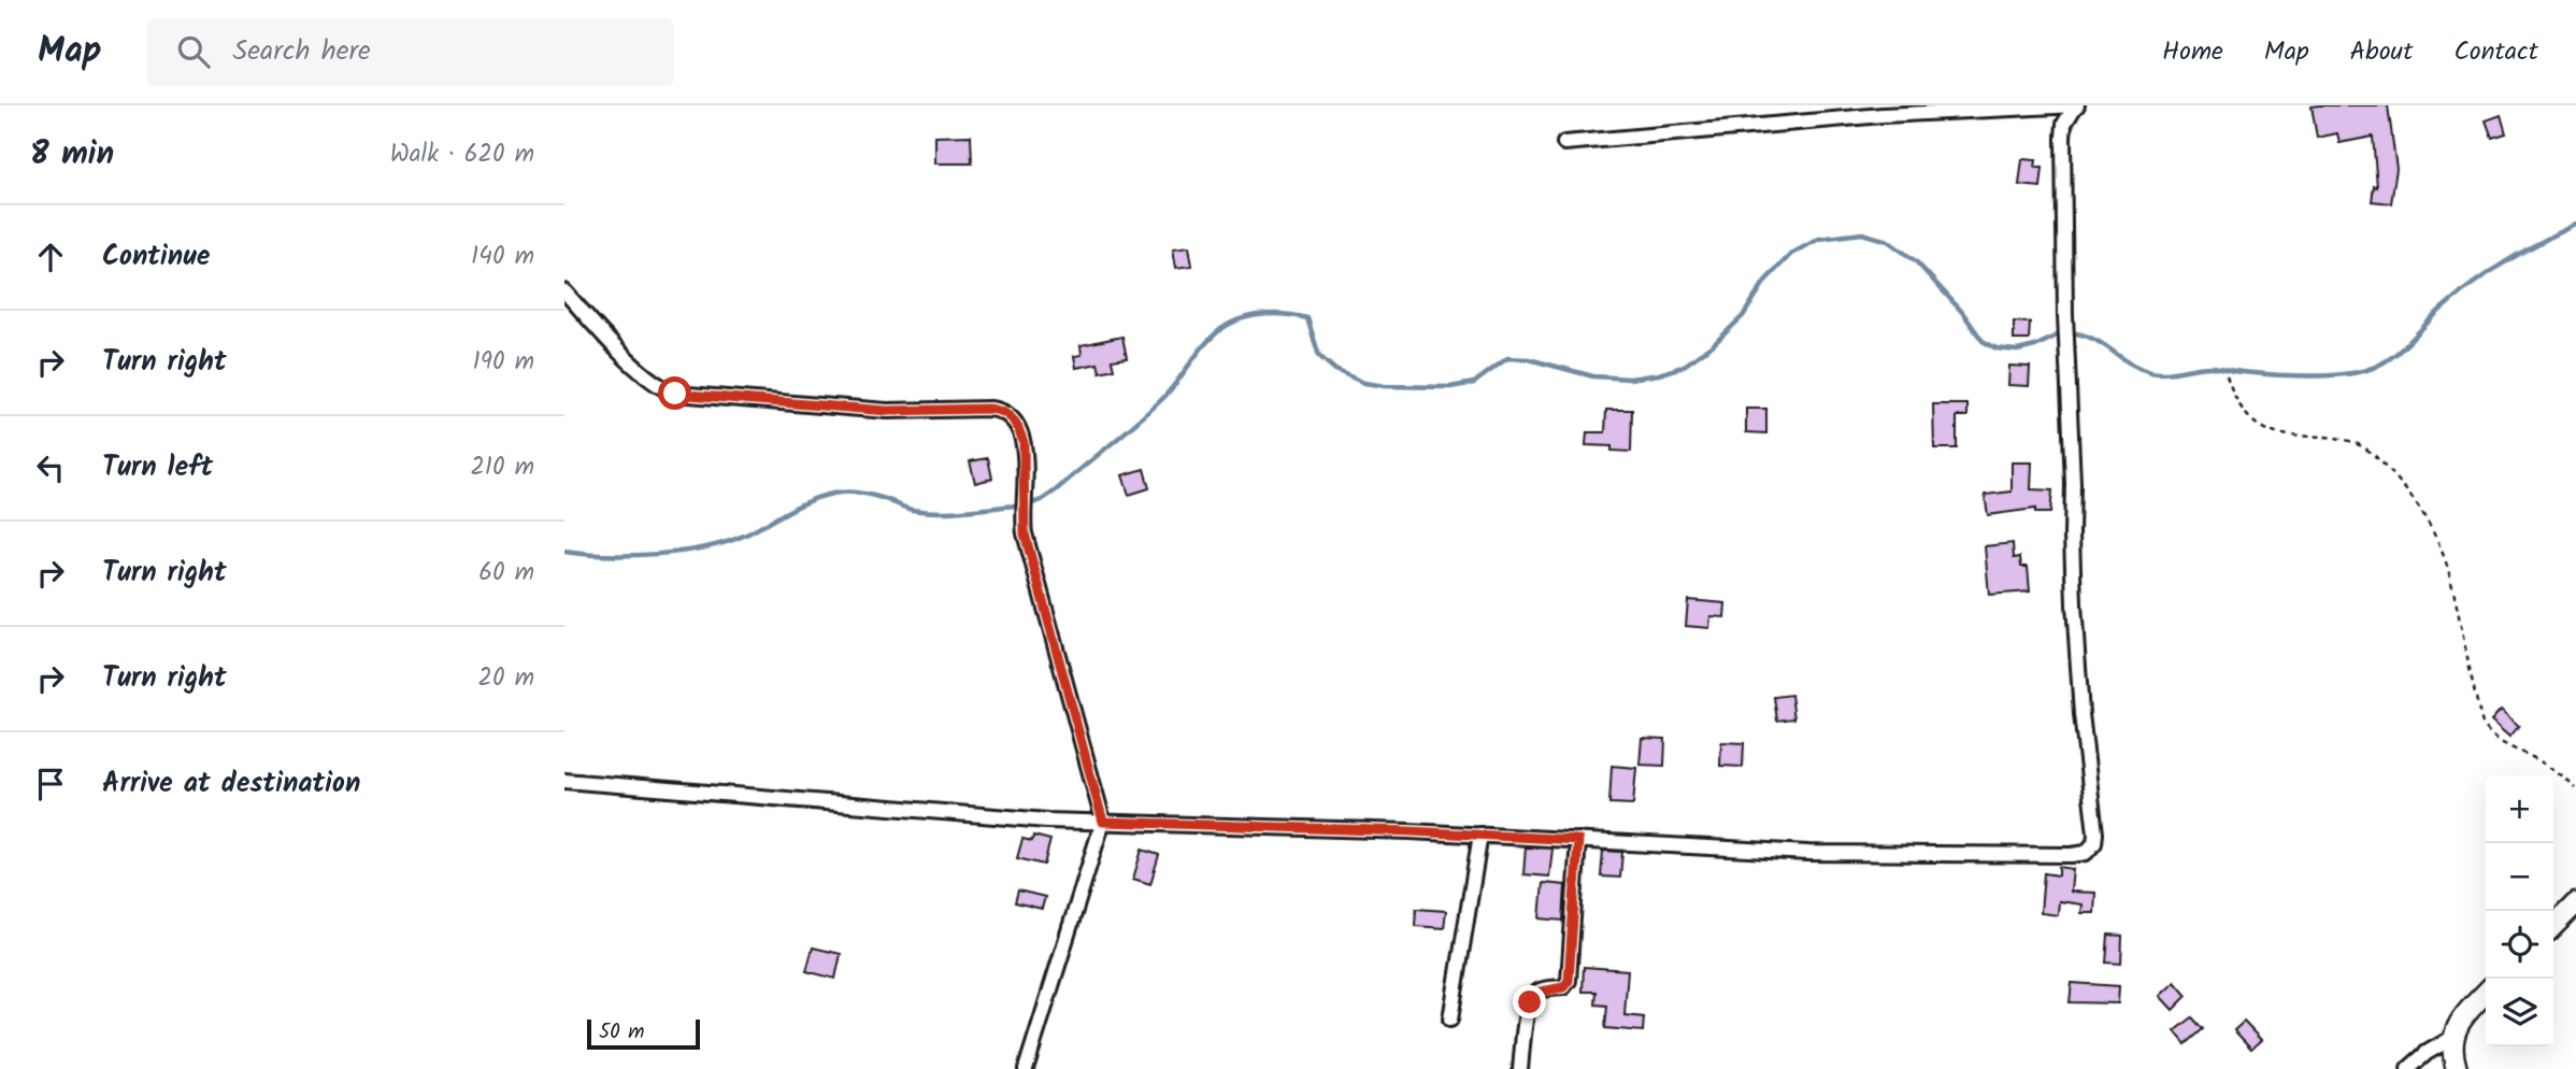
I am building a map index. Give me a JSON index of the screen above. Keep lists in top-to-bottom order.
{
  "scale_bar": "50 m",
  "page": {
    "header": "Map",
    "search": "Search here",
    "nav": [
      "Home",
      "Map",
      "About",
      "Contact"
    ],
    "heading": ["8 min", "Walk · 620 m"],
    "list": [
      ["Continue", "140 m"],
      ["Turn right", "190 m"],
      ["Turn left", "210 m"],
      ["Turn right", "60 m"],
      ["Turn right", "20 m"],
      "Arrive at destination"
    ],
    "map_buttons": ["+", "−"],
    "scale": "50 m"
  }
}
